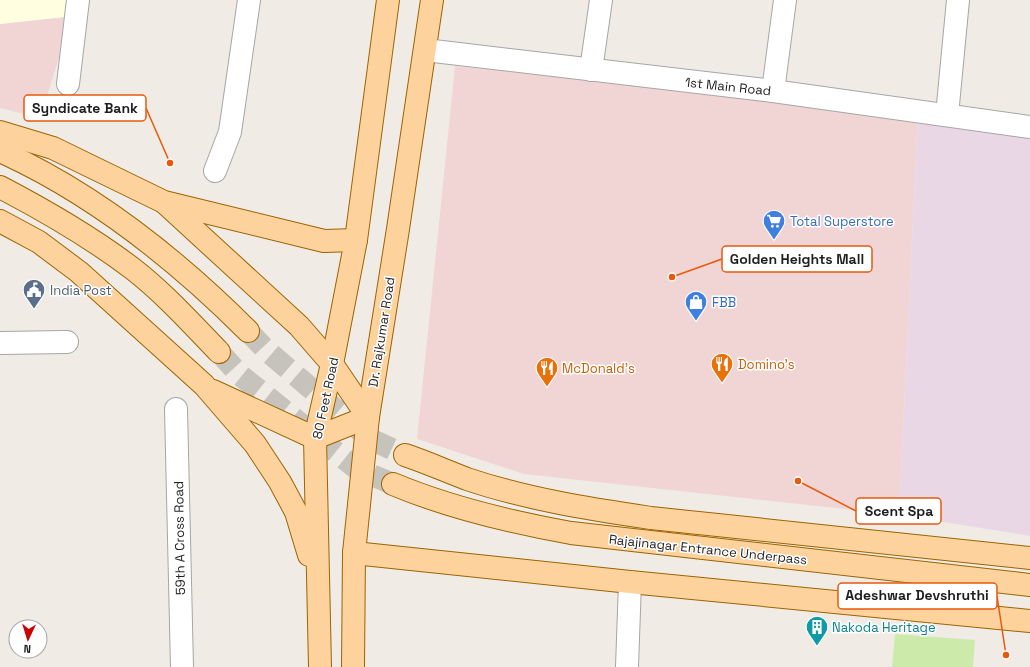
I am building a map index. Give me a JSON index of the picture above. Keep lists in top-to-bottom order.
{
  "streets": {
    "main road": ["Dr. Rajkumar Road", "80 Feet Road", "Rajajinagar Entrance Underpass"],
    "street": ["1st Main Road", "59th A Cross Road"]
  },
  "crossings": [
    ["1st Main Road", "Dr. Rajkumar Road"]
  ],
  "places": {
    "other": [
      "Syndicate Bank",
      "Golden Heights Mall",
      "Scent Spa",
      "Adeshwar Devshruthi"
    ],
    "supermarket": ["Total Superstore"],
    "public building": ["India Post"],
    "shop": ["FBB"],
    "restaurant": ["Domino's", "McDonald's"],
    "building": ["Nakoda Heritage"]
  },
  "north": "bottom"
}
